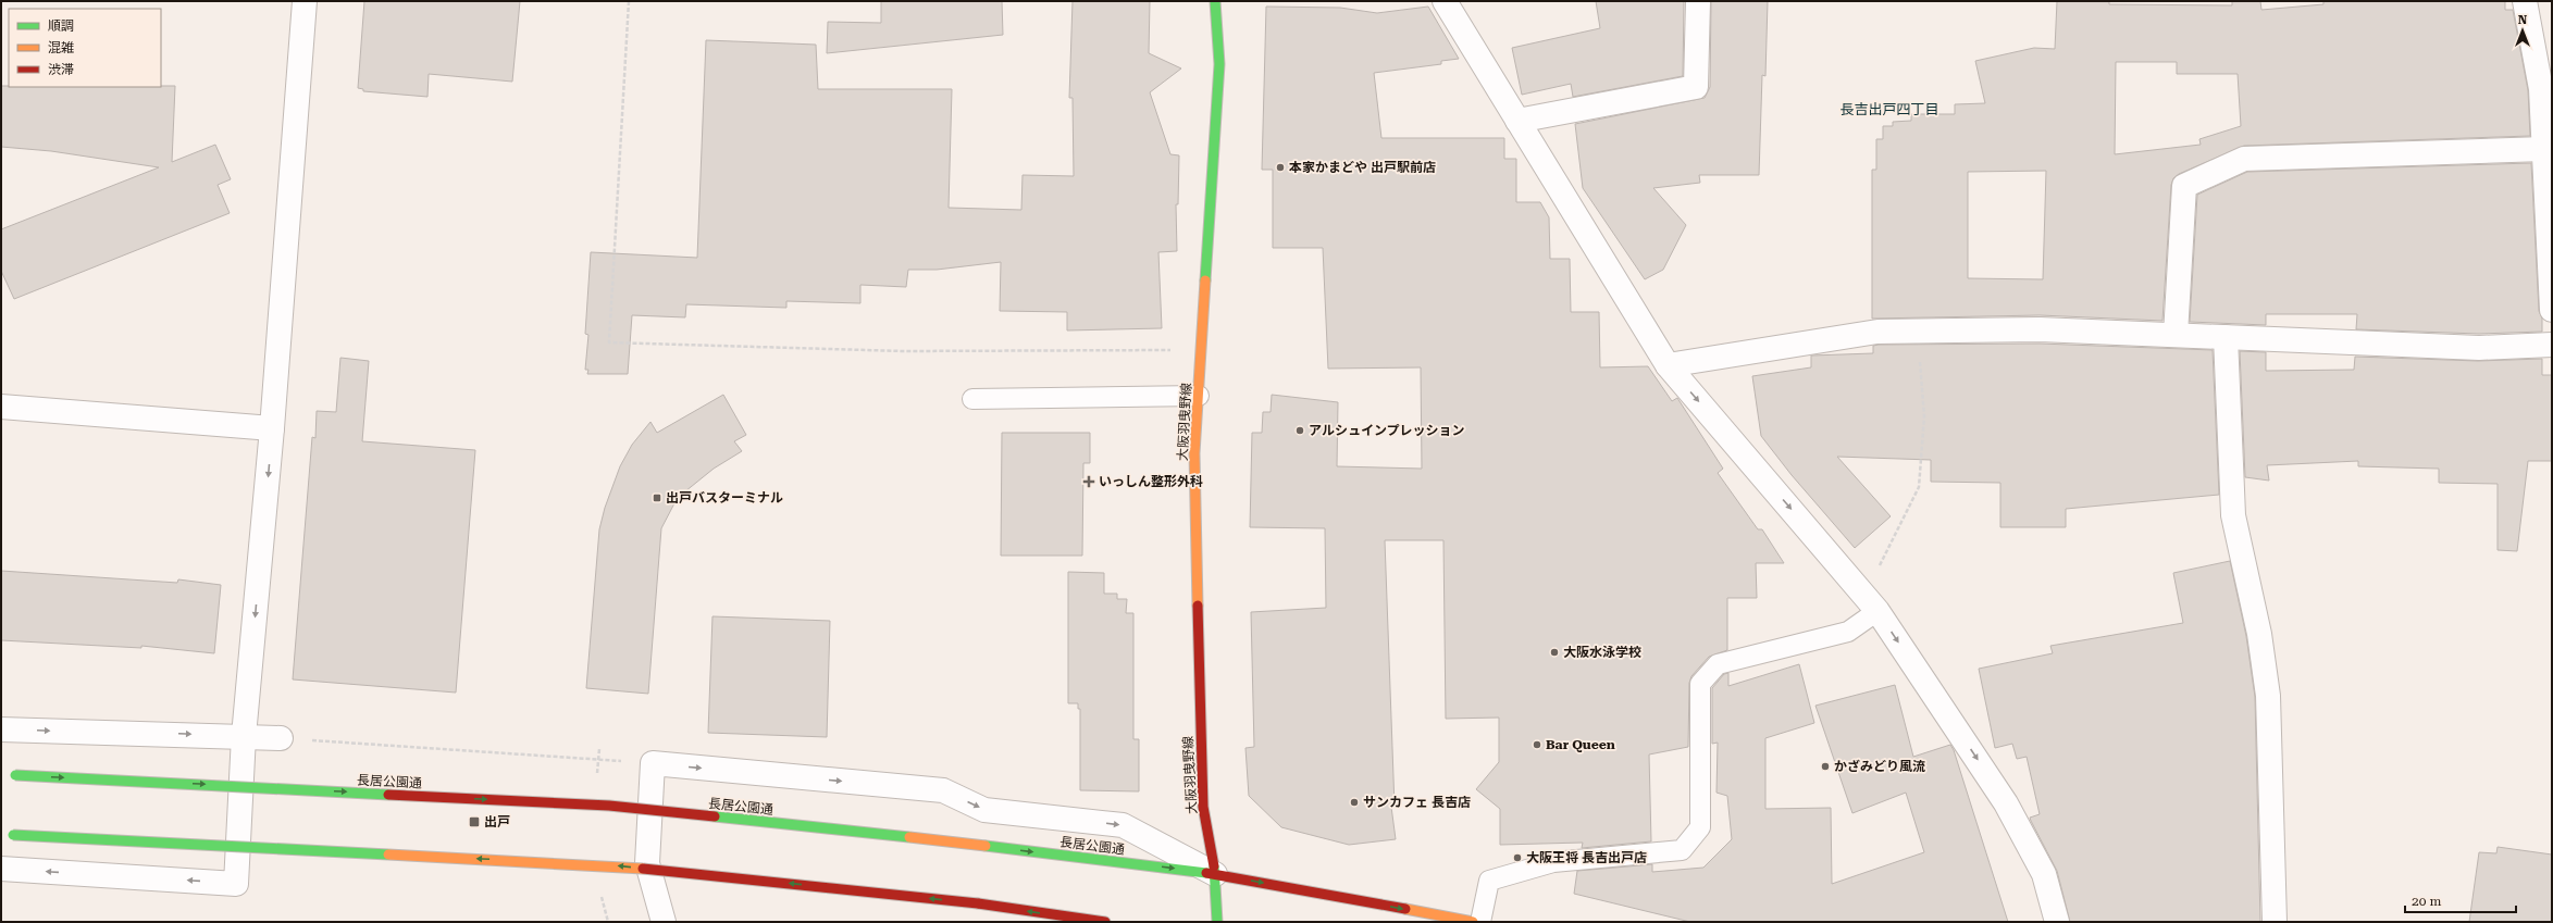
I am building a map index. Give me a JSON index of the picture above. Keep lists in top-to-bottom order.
{
  "streets": {
    "main road": ["大阪羽曳野線", "長居公園通"]
  },
  "crossings": [
    ["大阪羽曳野線", "長居公園通"]
  ],
  "districts": ["長吉出戸四丁目"],
  "places": {
    "other": [
      "本家かまどや 出戸駅前店",
      "アルシュインプレッション",
      "大阪水泳学校",
      "Bar Queen",
      "かざみどり風流",
      "サンカフェ 長吉店",
      "大阪王将 長吉出戸店"
    ],
    "health": ["いっしん整形外科"],
    "transit": ["出戸バスターミナル", "出戸"]
  },
  "legend": ["順調", "混雑", "渋滞"],
  "scale_bar": "20 m",
  "north": "top"
}
